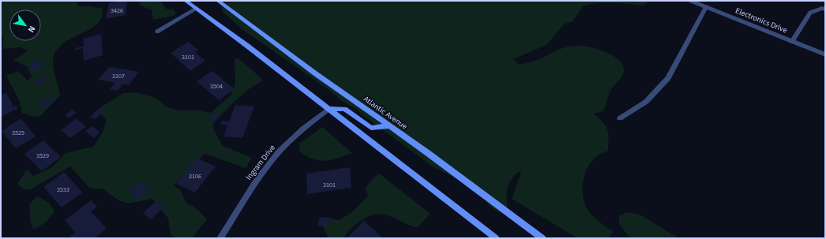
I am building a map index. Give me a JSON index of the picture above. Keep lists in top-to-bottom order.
{
  "streets": {
    "main road": ["Atlantic Avenue"],
    "street": ["Electronics Drive", "Ingram Drive"]
  },
  "house_numbers": [
    "3426",
    "3101",
    "3107",
    "3504",
    "3525",
    "3529",
    "3106",
    "3101",
    "3533"
  ],
  "north": "bottom right"
}
